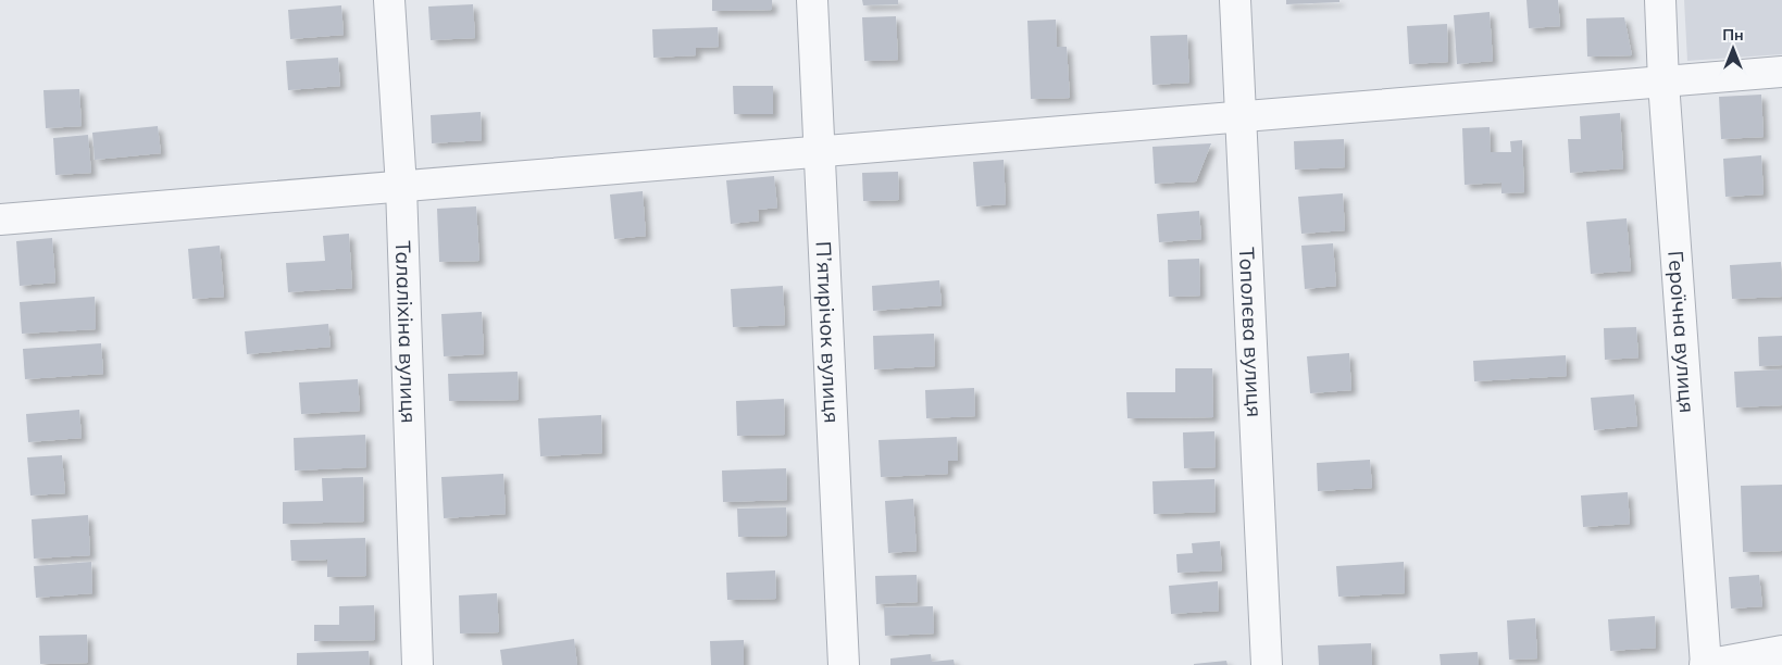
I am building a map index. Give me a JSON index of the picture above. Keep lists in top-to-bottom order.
{
  "streets": {
    "street": [
      "Талаліхіна вулиця",
      "П’ятирічок вулиця",
      "Тополєва вулиця",
      "Героїчна вулиця"
    ]
  },
  "north": "top"
}
